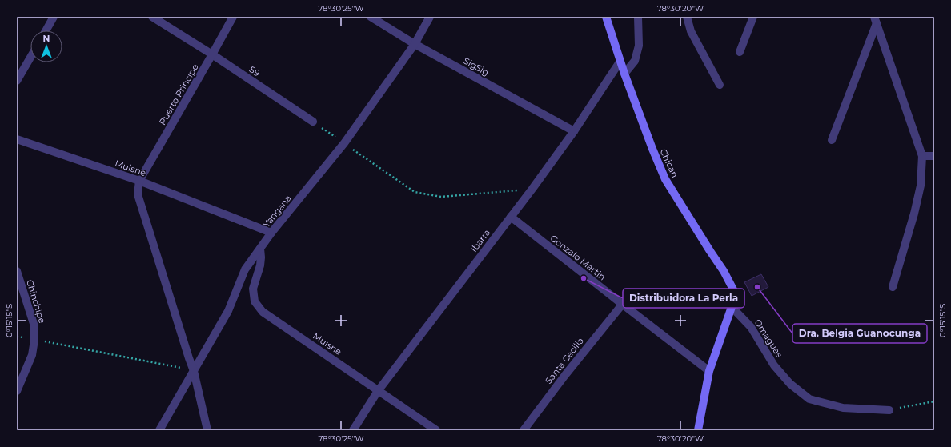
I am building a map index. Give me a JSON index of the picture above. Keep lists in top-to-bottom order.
{
  "streets": {
    "street": [
      "SigSig",
      "S9",
      "Puerto Principe",
      "Chican",
      "Muisne",
      "Yangana",
      "Ibarra",
      "Gonzalo Martin",
      "Chinchipe",
      "Omaguas",
      "Santa Cecilia"
    ]
  },
  "crossings": [
    ["SigSig", "Yangana"],
    ["SigSig", "Ibarra"],
    ["S9", "Puerto Principe"],
    ["Puerto Principe", "Muisne"],
    ["Chican", "Ibarra"],
    ["Chican", "Omaguas"],
    ["Muisne", "Yangana"],
    ["Muisne", "Ibarra"],
    ["Ibarra", "Gonzalo Martin"],
    ["Gonzalo Martin", "Santa Cecilia"]
  ],
  "places": ["Distribuidora La Perla", "Dra. Belgia Guanocunga"],
  "north": "top",
  "coordinates": ["78°30'25\"W", "78°30'20\"W", "0°15'15\"S"]
}
